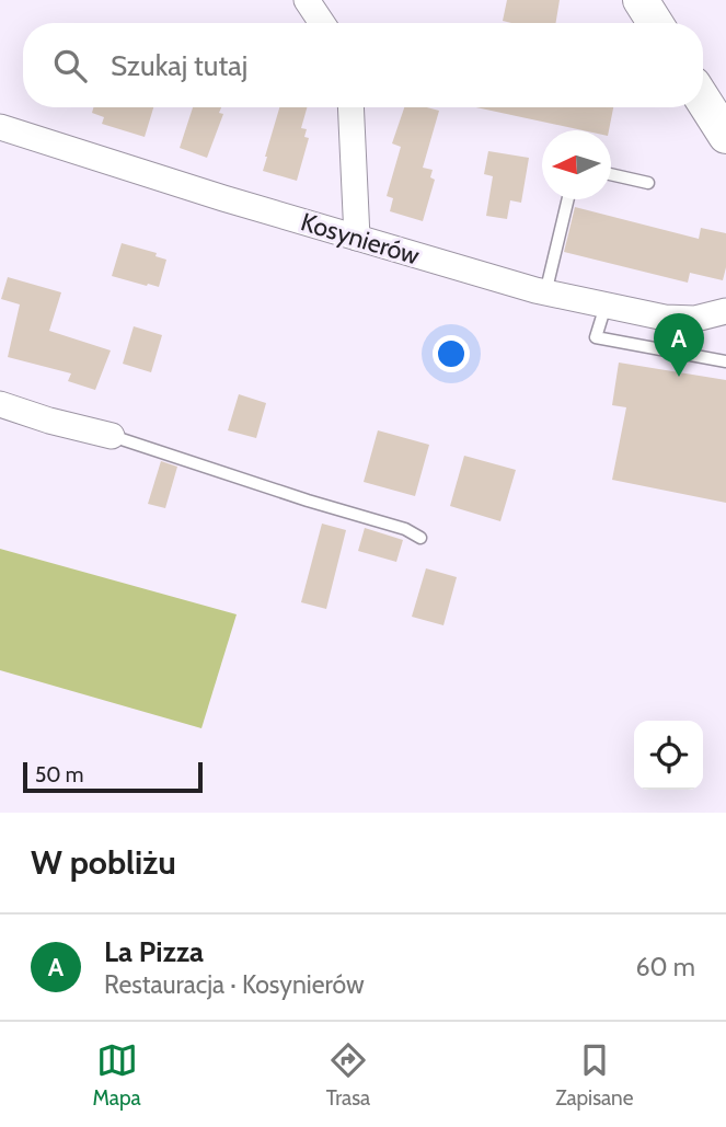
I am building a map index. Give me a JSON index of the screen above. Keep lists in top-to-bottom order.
{
  "streets": {
    "street": ["Kosynierów"]
  },
  "scale_bar": "50 m",
  "north": "left",
  "page": {
    "search": "Szukaj tutaj",
    "pins": "A",
    "scale": "50 m",
    "heading": "W pobliżu",
    "list": [
      {
        "mark": "A",
        "name": "La Pizza",
        "note": "Restauracja · Kosynierów",
        "value": "60 m"
      }
    ],
    "nav": ["Mapa", "Trasa", "Zapisane"]
  }
}
